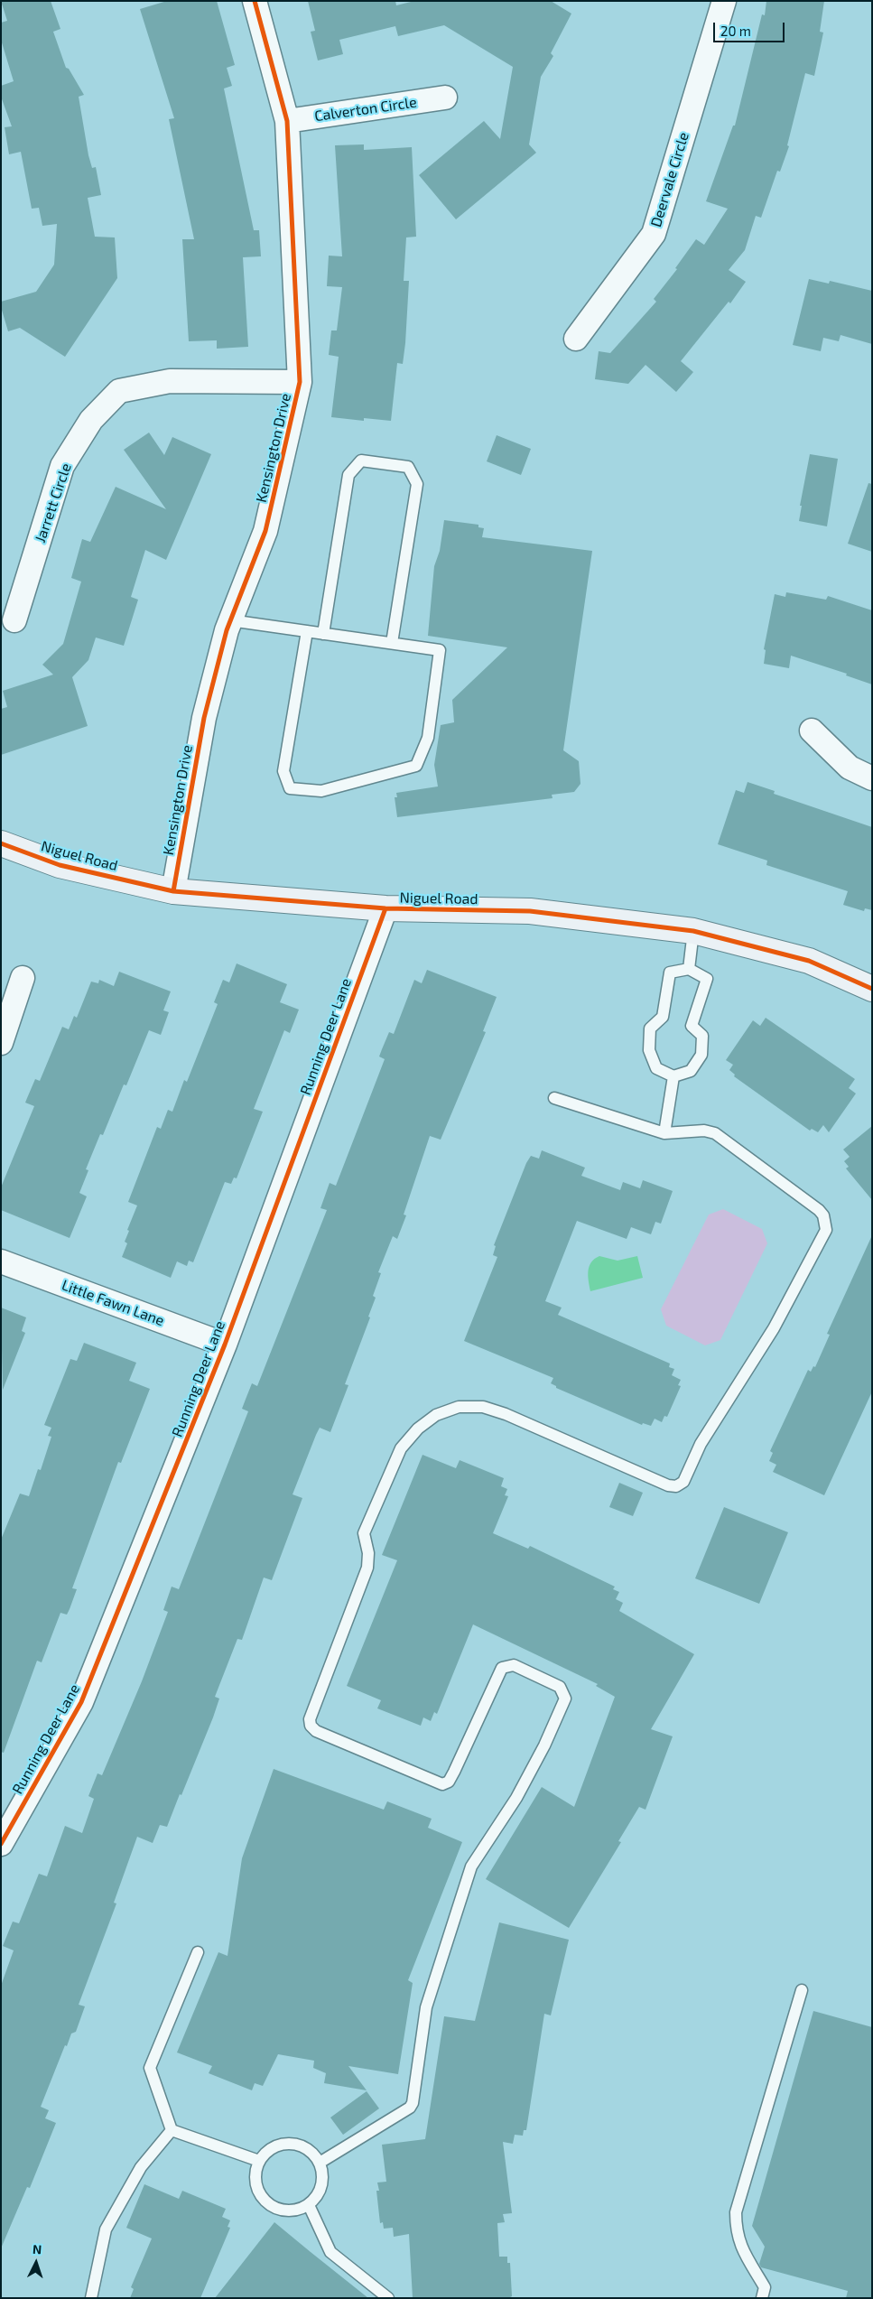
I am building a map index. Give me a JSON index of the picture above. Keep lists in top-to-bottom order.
{
  "streets": {
    "main road": ["Niguel Road"],
    "street": [
      "Calverton Circle",
      "Deervale Circle",
      "Kensington Drive",
      "Jarrett Circle",
      "Running Deer Lane",
      "Little Fawn Lane"
    ]
  },
  "crossings": [
    ["Calverton Circle", "Kensington Drive"],
    ["Kensington Drive", "Jarrett Circle"],
    ["Kensington Drive", "Niguel Road"],
    ["Niguel Road", "Running Deer Lane"],
    ["Running Deer Lane", "Little Fawn Lane"]
  ],
  "scale_bar": "20 m",
  "north": "top"
}
